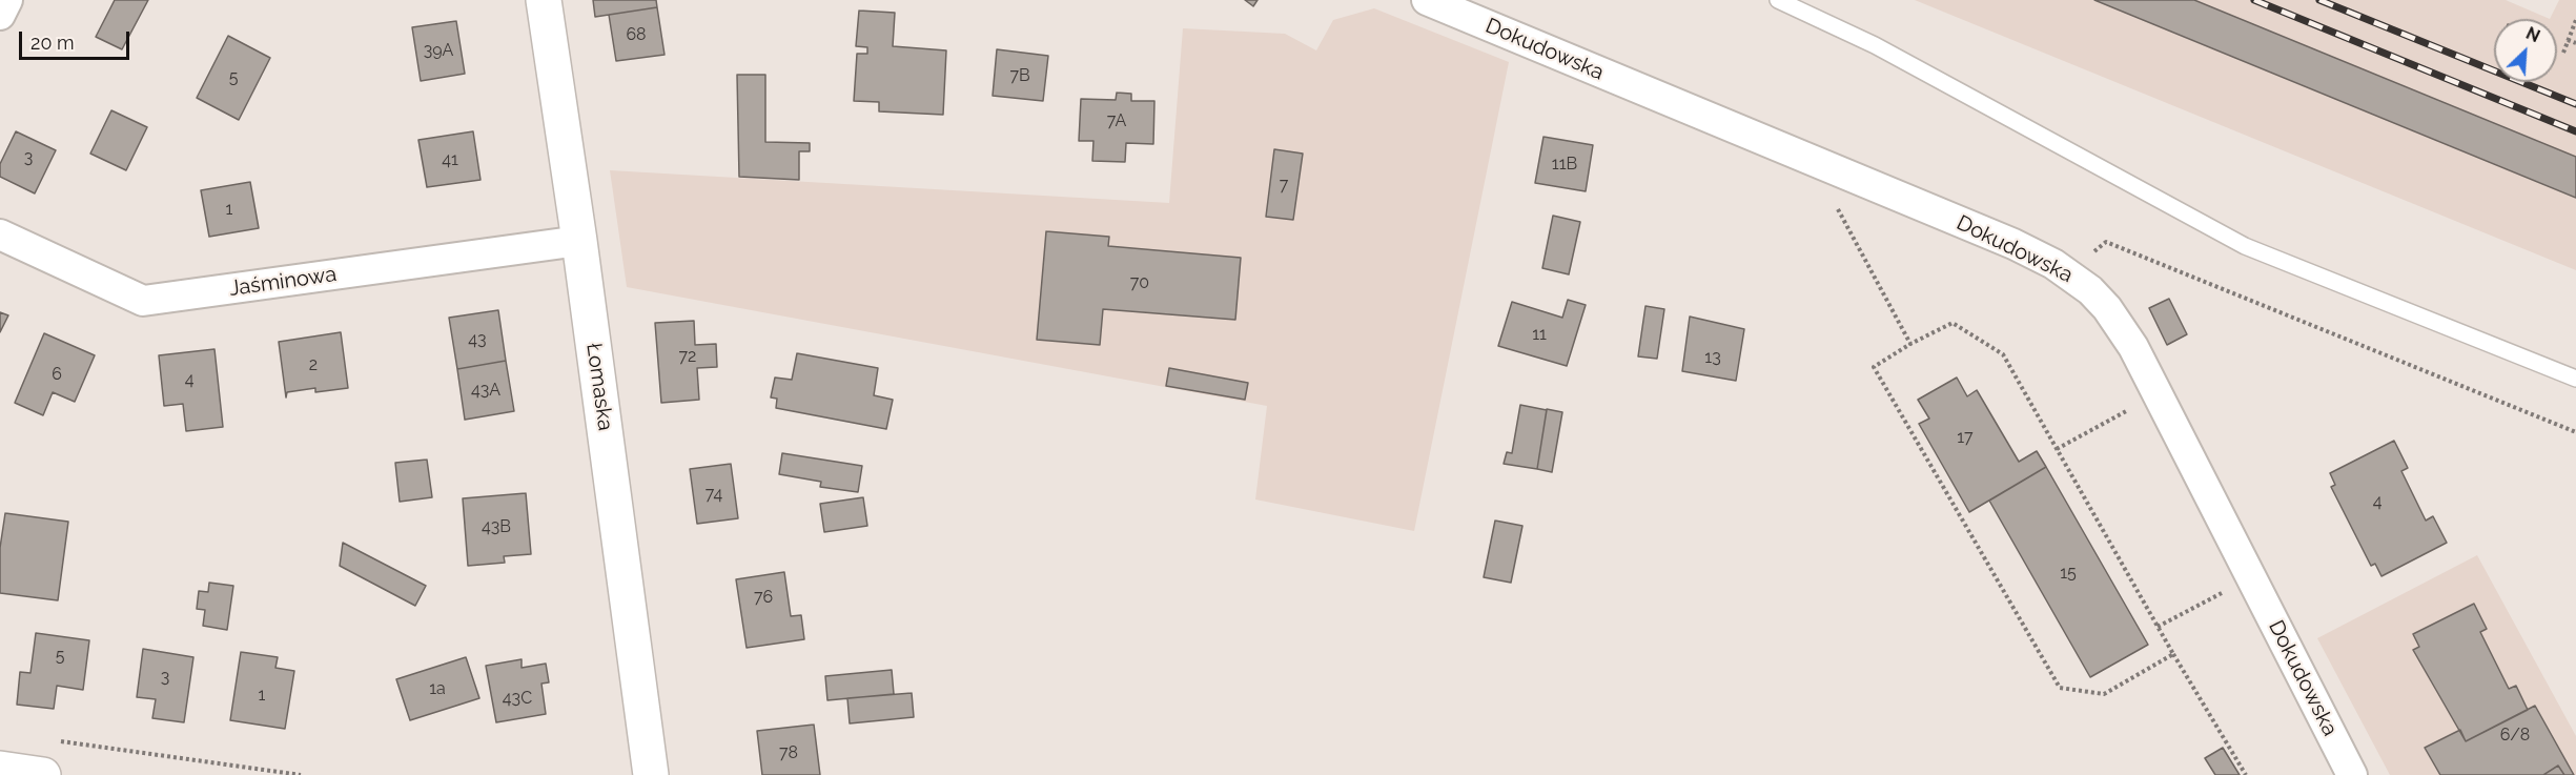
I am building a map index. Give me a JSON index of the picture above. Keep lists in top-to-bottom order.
{
  "streets": {
    "street": ["Dokudowska", "Jaśminowa", "Łomaska"]
  },
  "crossings": [
    ["Jaśminowa", "Łomaska"]
  ],
  "house_numbers": [
    "68",
    "39A",
    "7B",
    "5",
    "7A",
    "3",
    "41",
    "11B",
    "7",
    "1",
    "70",
    "11",
    "43",
    "72",
    "13",
    "2",
    "6",
    "4",
    "43A",
    "17",
    "74",
    "4",
    "43B",
    "15",
    "76",
    "5",
    "3",
    "1a",
    "1",
    "43C",
    "6/8",
    "78"
  ],
  "scale_bar": "20 m",
  "north": "top right"
}
